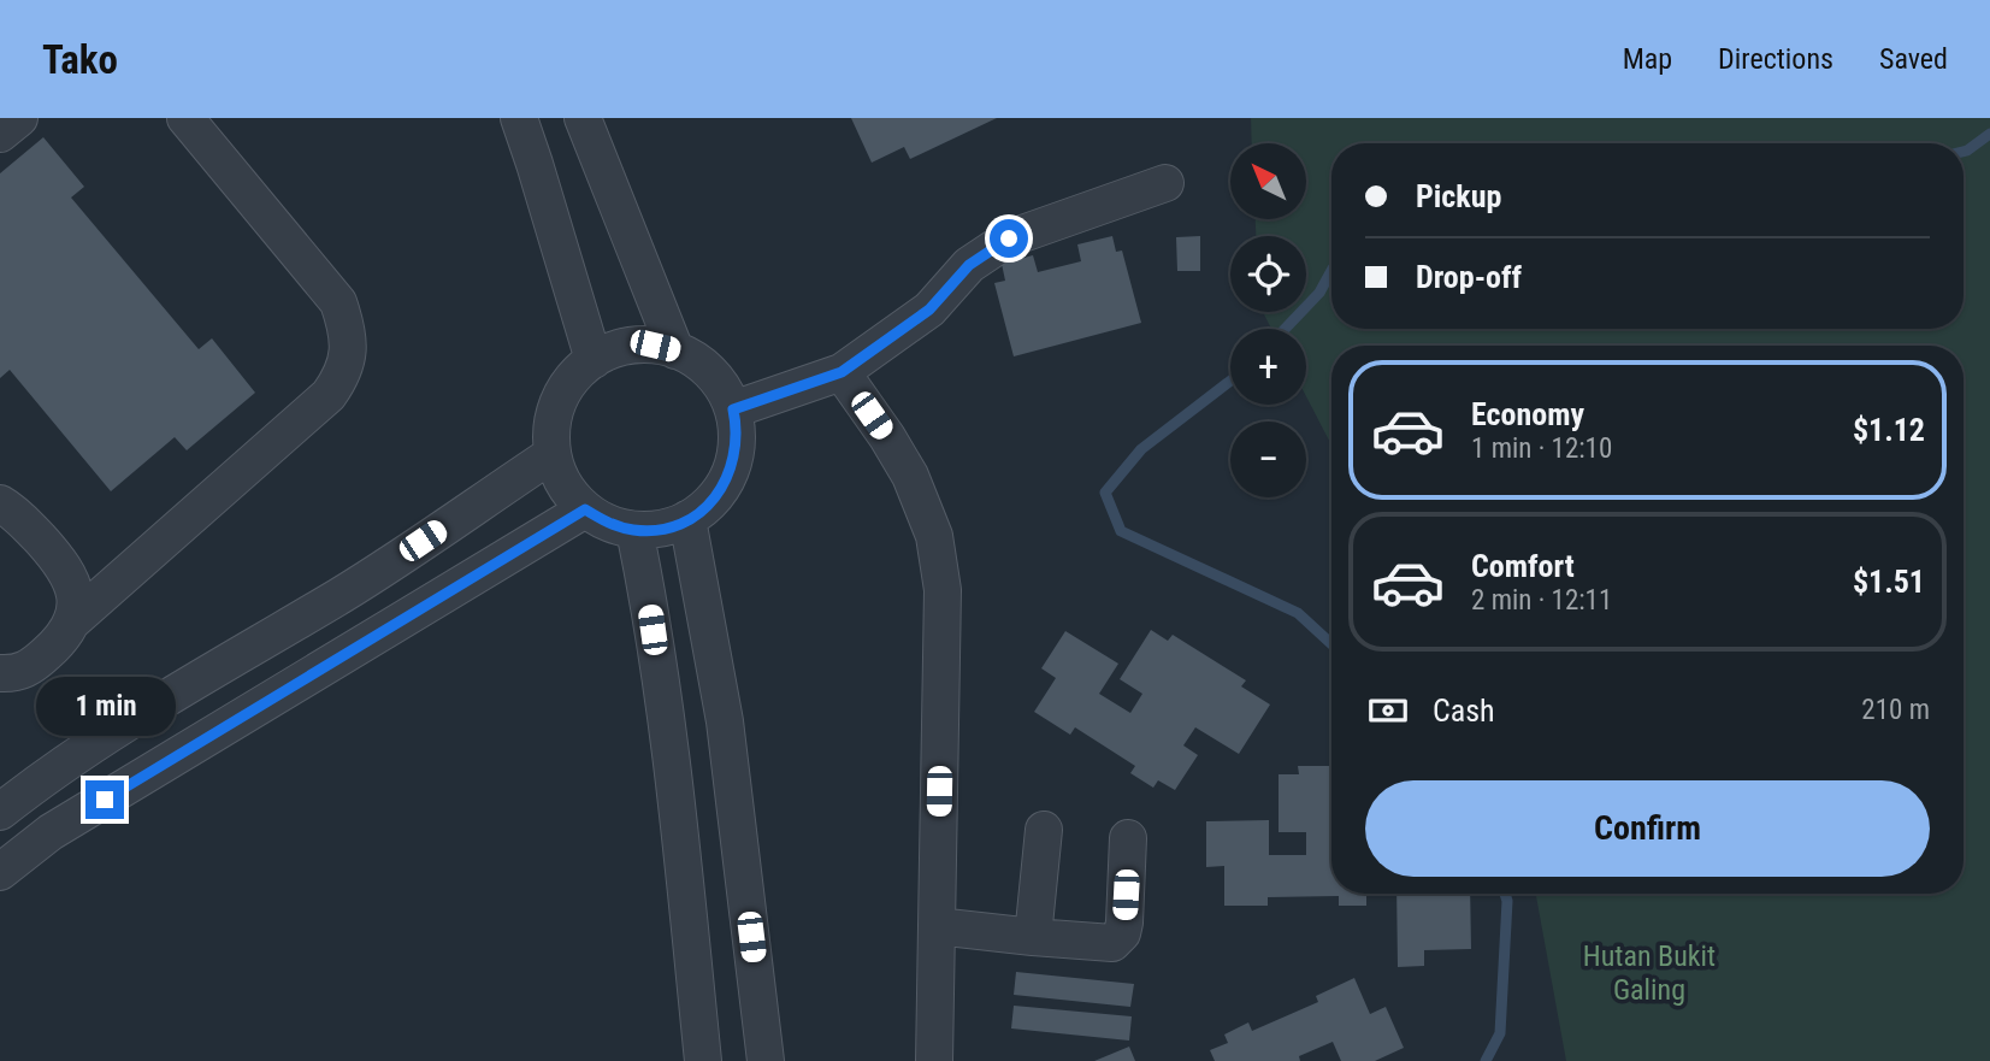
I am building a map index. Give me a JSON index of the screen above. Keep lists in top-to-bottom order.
{
  "parks": ["Hutan Bukit Galing"],
  "north": "top left",
  "page": {
    "header": "Tako",
    "nav": ["Map", "Directions", "Saved"],
    "map_buttons": ["+", "−"],
    "banner": ["Pickup", "Drop-off"],
    "list": [
      {
        "name": "Economy",
        "note": "1 min · 12:10",
        "value": "$1.12"
      },
      {
        "name": "Comfort",
        "note": "2 min · 12:11",
        "value": "$1.51"
      }
    ],
    "pay": ["Cash", "210 m"],
    "bubble": "1 min",
    "buttons": "Confirm"
  }
}
